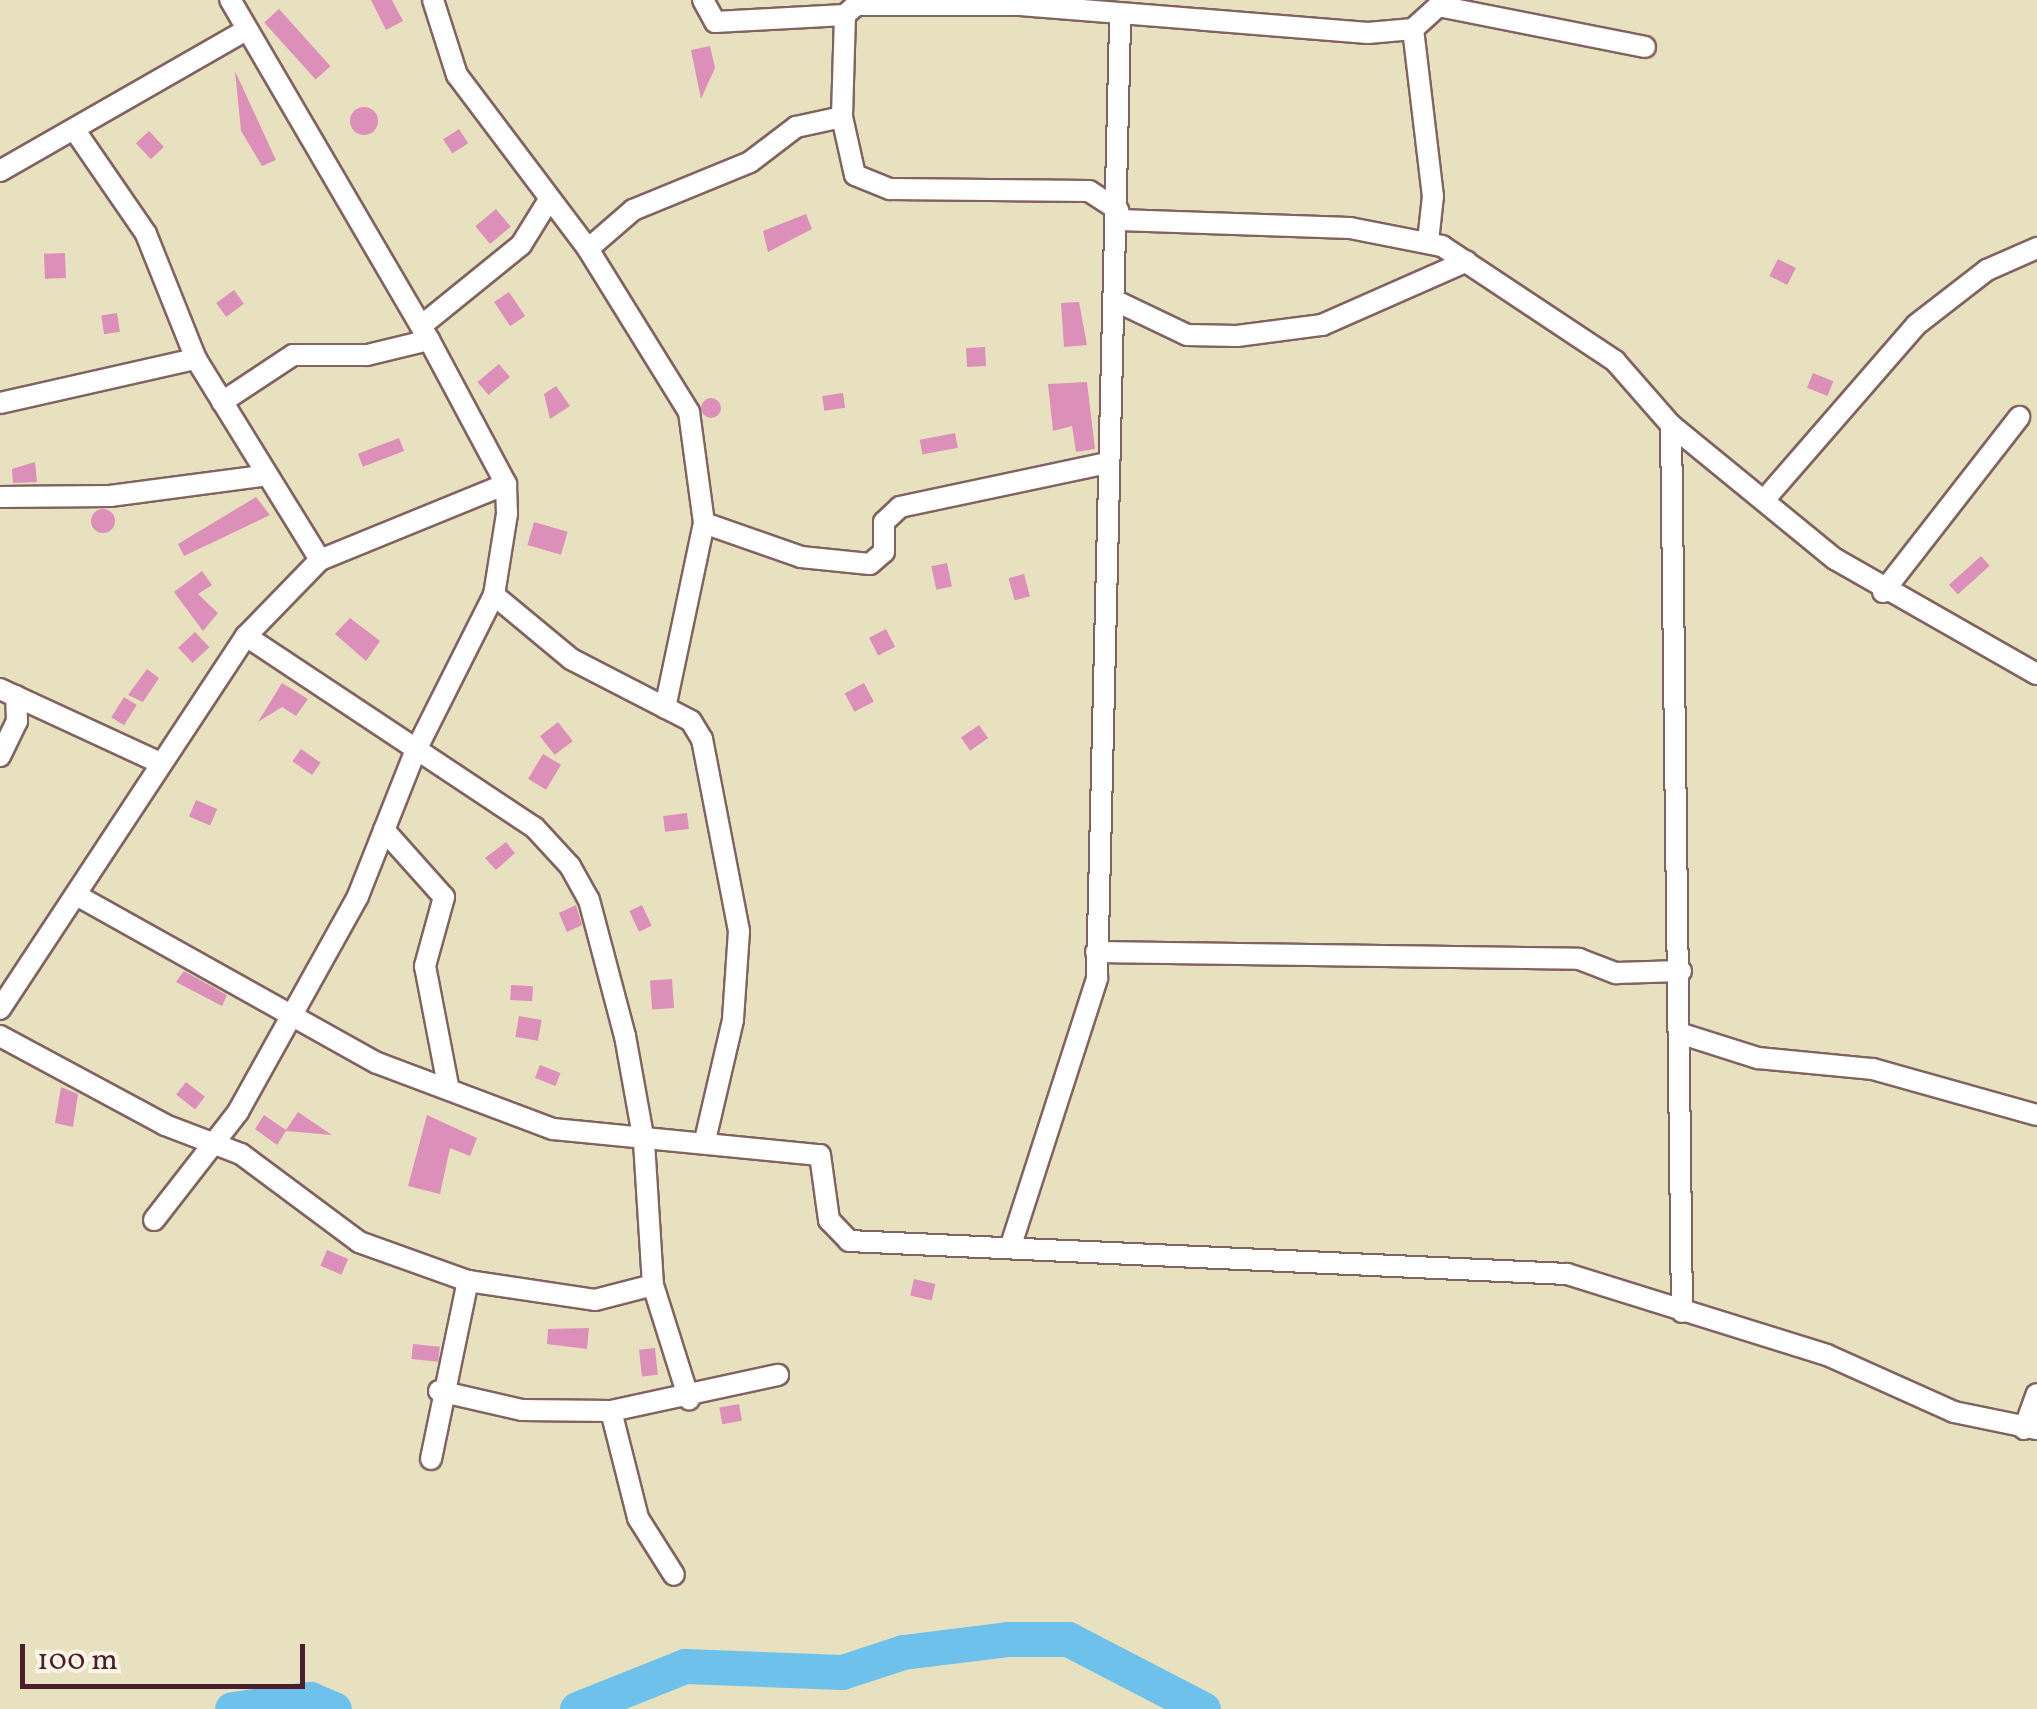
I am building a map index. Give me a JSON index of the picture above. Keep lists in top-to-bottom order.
{
  "scale_bar": "100 m"
}
